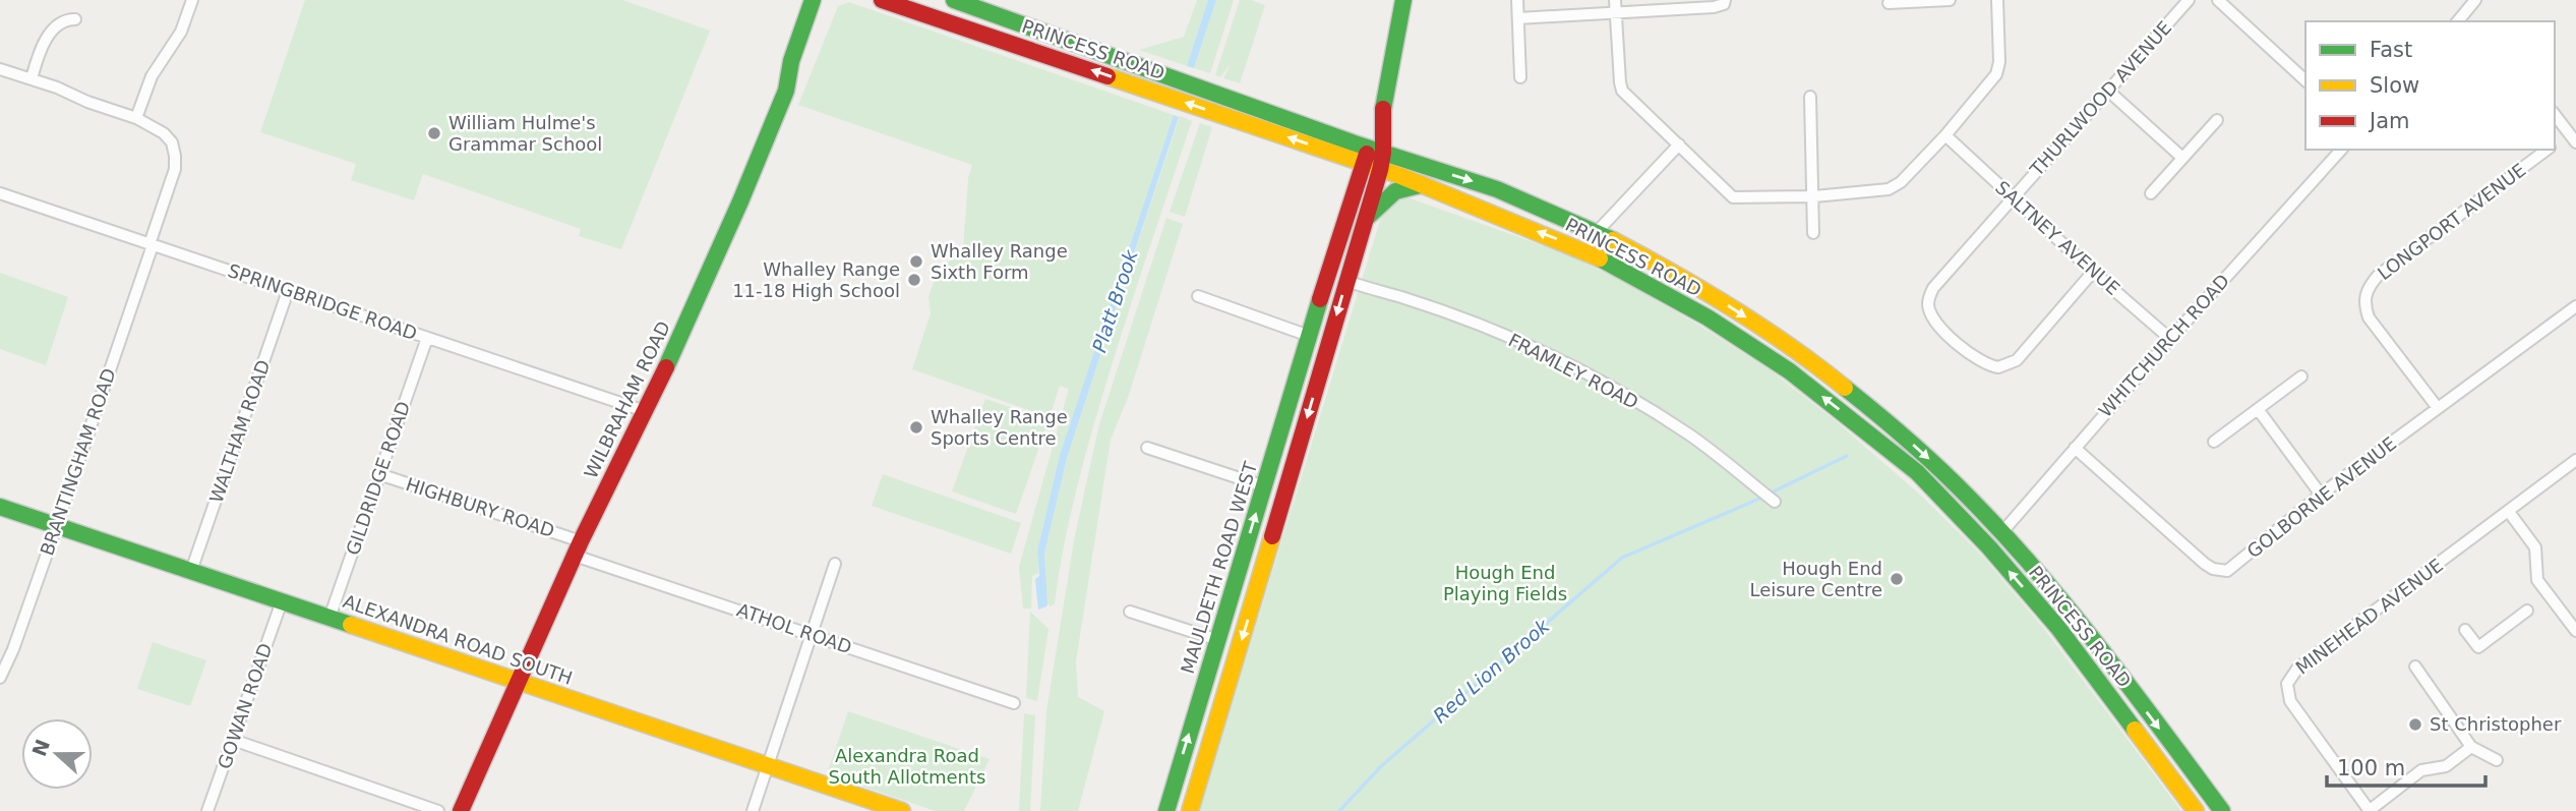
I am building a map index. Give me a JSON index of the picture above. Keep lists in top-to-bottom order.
{
  "streets": {
    "main road": [
      "PRINCESS ROAD",
      "WILBRAHAM ROAD",
      "MAULDETH ROAD WEST",
      "ALEXANDRA ROAD SOUTH"
    ],
    "street": [
      "THURLWOOD AVENUE",
      "LONGPORT AVENUE",
      "SALTNEY AVENUE",
      "SPRINGBRIDGE ROAD",
      "WHITCHURCH ROAD",
      "FRAMLEY ROAD",
      "WALTHAM ROAD",
      "BRANTINGHAM ROAD",
      "GILDRIDGE ROAD",
      "GOLBORNE AVENUE",
      "HIGHBURY ROAD",
      "MINEHEAD AVENUE",
      "ATHOL ROAD",
      "GOWAN ROAD"
    ]
  },
  "crossings": [
    ["PRINCESS ROAD", "WHITCHURCH ROAD"],
    ["PRINCESS ROAD", "MAULDETH ROAD WEST"],
    ["THURLWOOD AVENUE", "SALTNEY AVENUE"],
    ["LONGPORT AVENUE", "GOLBORNE AVENUE"],
    ["SALTNEY AVENUE", "WHITCHURCH ROAD"],
    ["SPRINGBRIDGE ROAD", "WILBRAHAM ROAD"],
    ["SPRINGBRIDGE ROAD", "WALTHAM ROAD"],
    ["SPRINGBRIDGE ROAD", "BRANTINGHAM ROAD"],
    ["SPRINGBRIDGE ROAD", "GILDRIDGE ROAD"],
    ["WHITCHURCH ROAD", "GOLBORNE AVENUE"],
    ["WILBRAHAM ROAD", "HIGHBURY ROAD"],
    ["WILBRAHAM ROAD", "ATHOL ROAD"],
    ["WILBRAHAM ROAD", "ALEXANDRA ROAD SOUTH"],
    ["WALTHAM ROAD", "ALEXANDRA ROAD SOUTH"],
    ["BRANTINGHAM ROAD", "ALEXANDRA ROAD SOUTH"],
    ["GILDRIDGE ROAD", "HIGHBURY ROAD"],
    ["GILDRIDGE ROAD", "ALEXANDRA ROAD SOUTH"],
    ["HIGHBURY ROAD", "ATHOL ROAD"],
    ["ALEXANDRA ROAD SOUTH", "GOWAN ROAD"]
  ],
  "water": ["Platt Brook", "Red Lion Brook"],
  "parks": ["Hough End Playing Fields", "Alexandra Road South Allotments"],
  "places": [
    "William Hulme's Grammar School",
    "Whalley Range Sixth Form",
    "Whalley Range 11-18 High School",
    "Whalley Range Sports Centre",
    "Hough End Leisure Centre",
    "St Christopher"
  ],
  "legend": ["Fast", "Slow", "Jam"],
  "scale_bar": "100 m",
  "north": "left"
}
